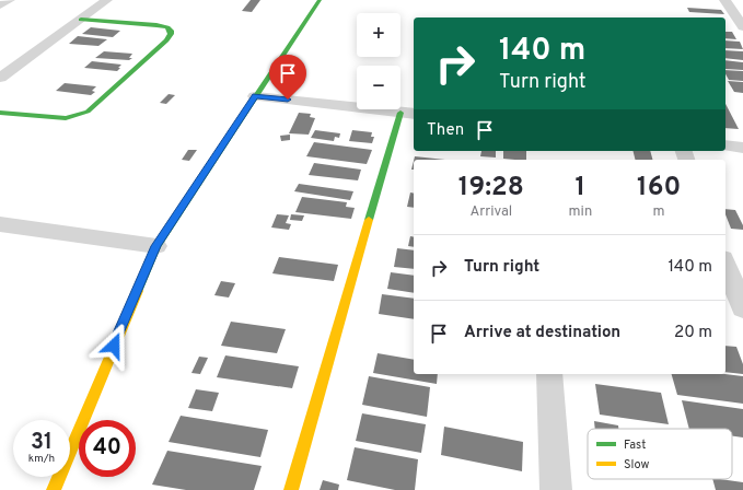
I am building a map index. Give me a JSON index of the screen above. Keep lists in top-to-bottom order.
{
  "legend": ["Fast", "Slow"],
  "page": {
    "map_buttons": ["+", "−"],
    "turn": ["140 m", "Turn right"],
    "then": "Then",
    "eta": [
      "19:28",
      "Arrival",
      "1",
      "min",
      "160",
      "m"
    ],
    "list": [
      {
        "name": "Turn right",
        "value": "140 m"
      },
      {
        "name": "Arrive at destination",
        "value": "20 m"
      }
    ],
    "speed": "31 km/h",
    "limit": "40"
  }
}
